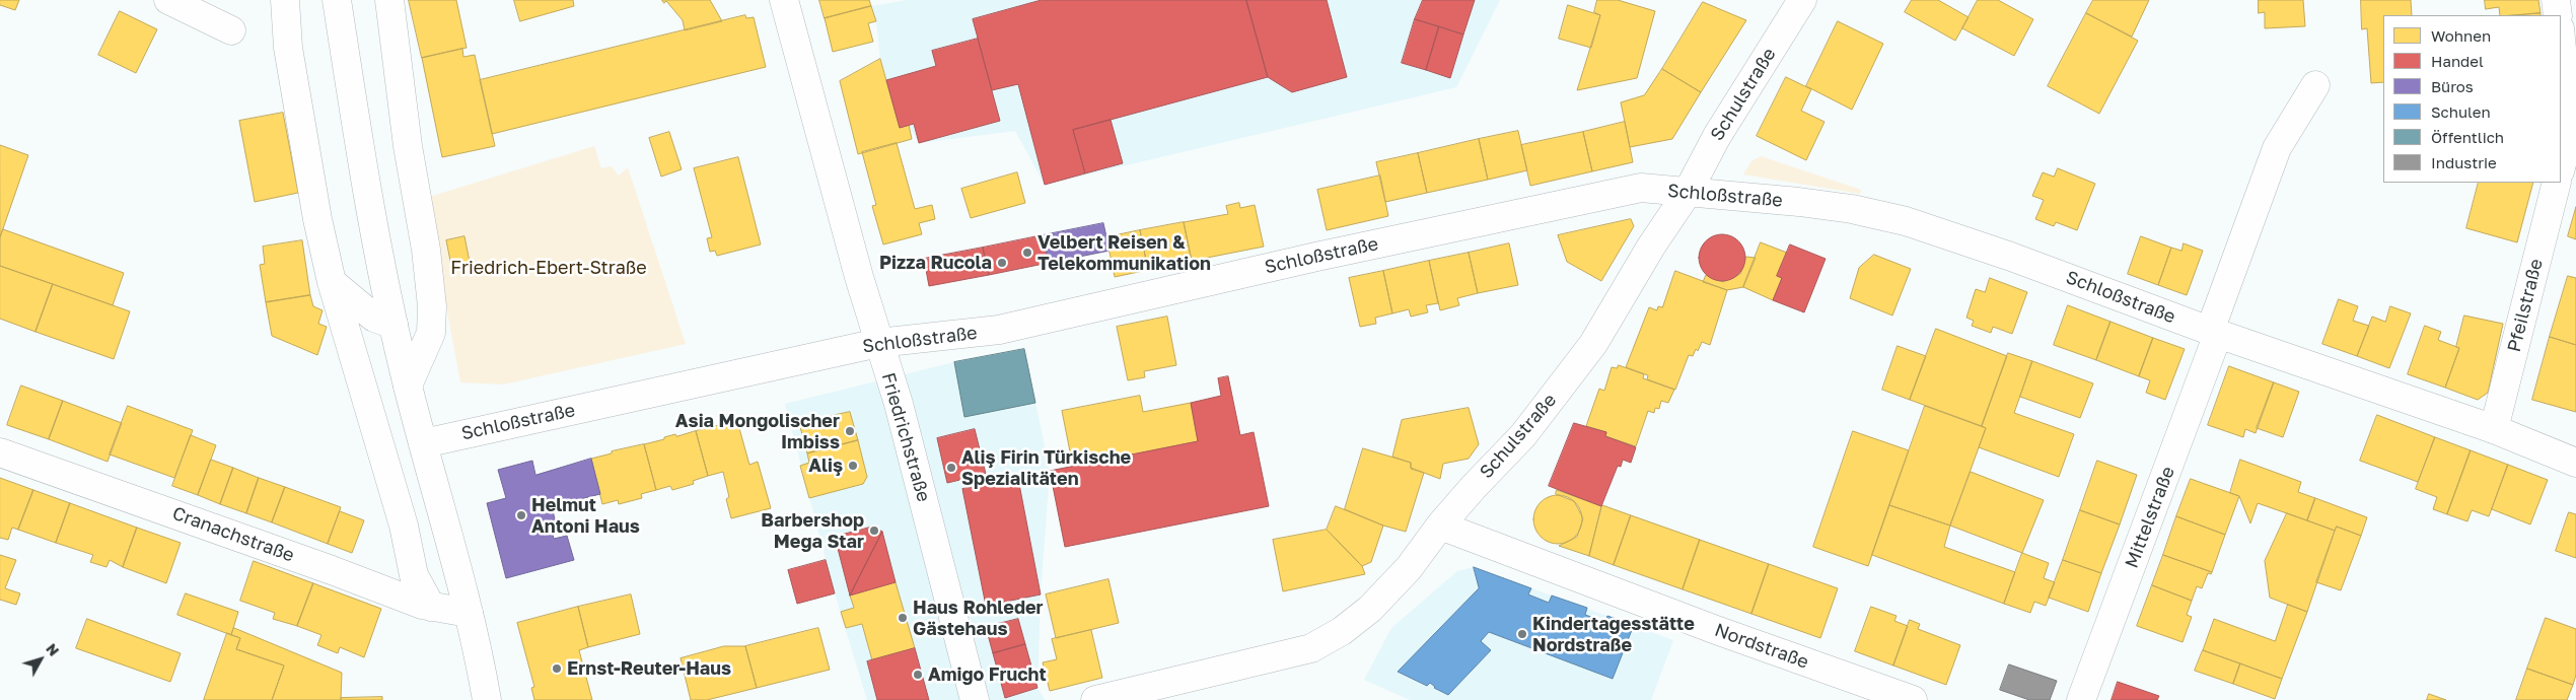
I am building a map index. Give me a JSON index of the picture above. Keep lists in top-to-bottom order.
{
  "streets": {
    "street": [
      "Schulstraße",
      "Schloßstraße",
      "Pfeilstraße",
      "Friedrichstraße",
      "Mittelstraße",
      "Cranachstraße",
      "Nordstraße"
    ]
  },
  "crossings": [
    ["Schulstraße", "Schloßstraße"],
    ["Schulstraße", "Nordstraße"],
    ["Schloßstraße", "Pfeilstraße"],
    ["Schloßstraße", "Friedrichstraße"],
    ["Schloßstraße", "Mittelstraße"]
  ],
  "parks": ["Friedrich-Ebert-Straße"],
  "places": [
    "Velbert Reisen & Telekommunikation",
    "Pizza Rucola",
    "Asia Mongolischer Imbiss",
    "Aliş",
    "Aliş Firin Türkische Spezialitäten",
    "Helmut Antoni Haus",
    "Barbershop Mega Star",
    "Haus Rohleder Gästehaus",
    "Kindertagesstätte Nordstraße",
    "Ernst-Reuter-Haus",
    "Amigo Frucht"
  ],
  "legend": [
    "Wohnen",
    "Handel",
    "Büros",
    "Schulen",
    "Öffentlich",
    "Industrie"
  ],
  "north": "top right"
}
